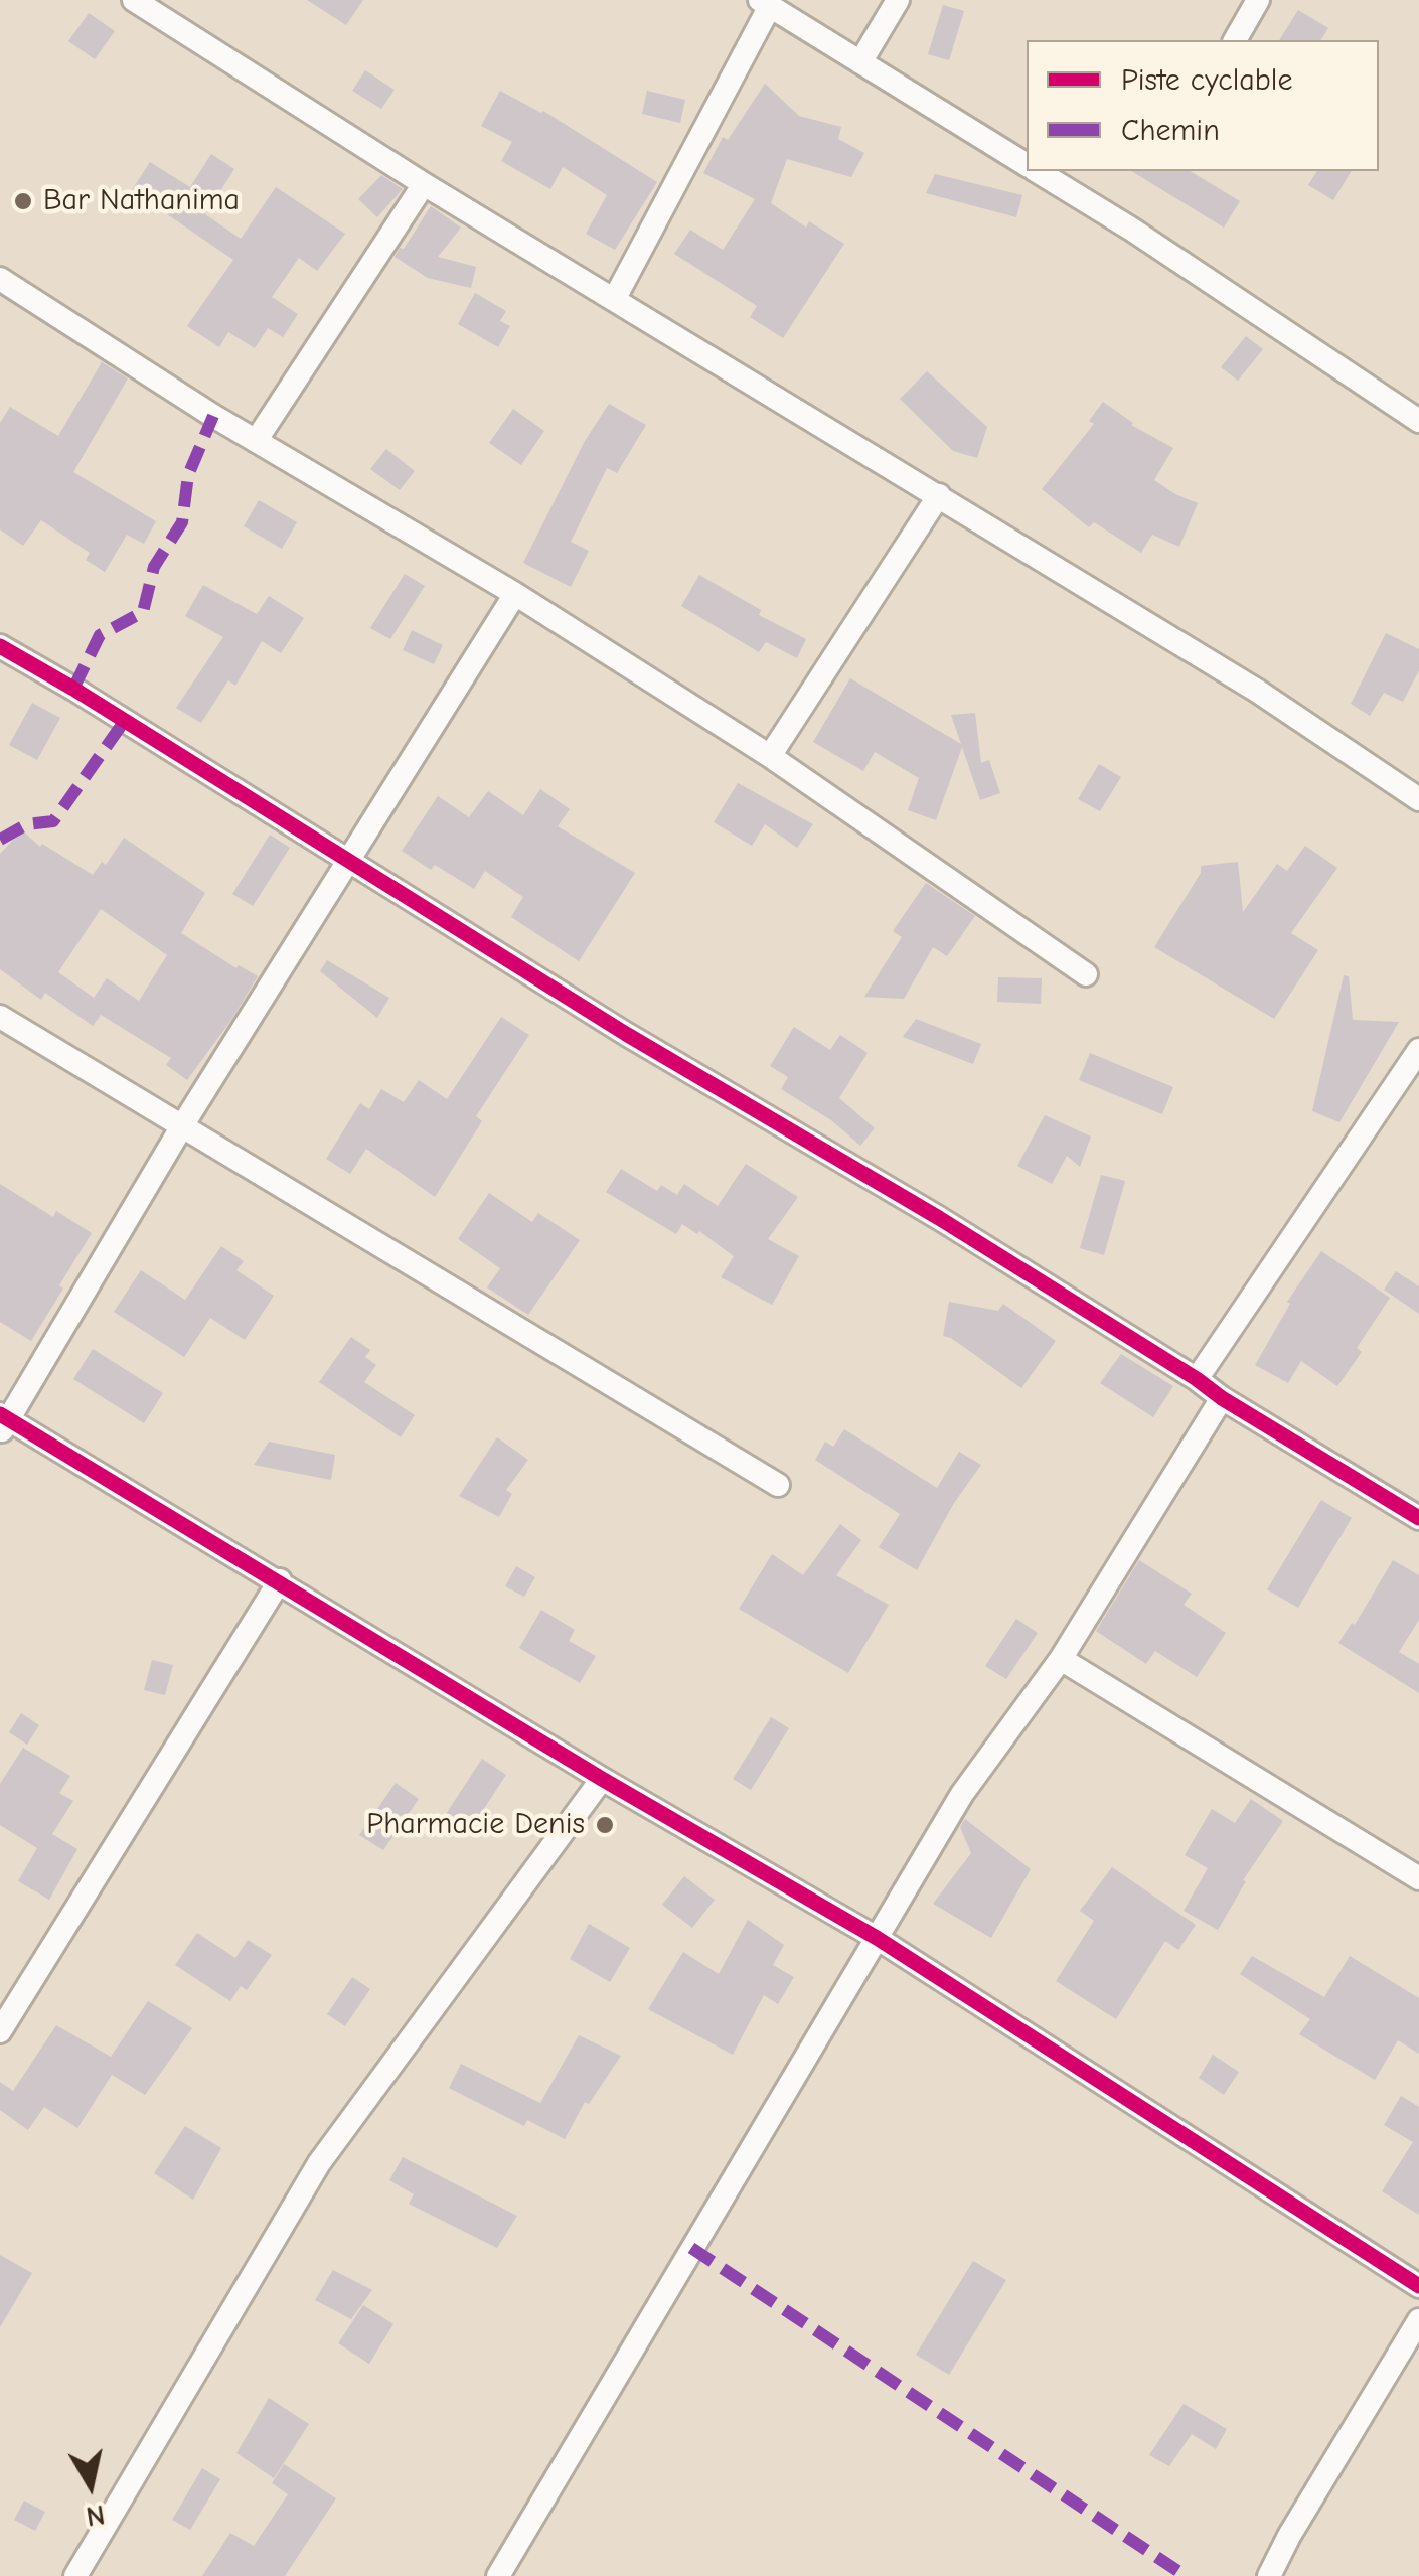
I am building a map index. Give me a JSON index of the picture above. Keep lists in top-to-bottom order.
{
  "places": ["Bar Nathanima", "Pharmacie Denis"],
  "legend": ["Piste cyclable", "Chemin"],
  "north": "bottom"
}
